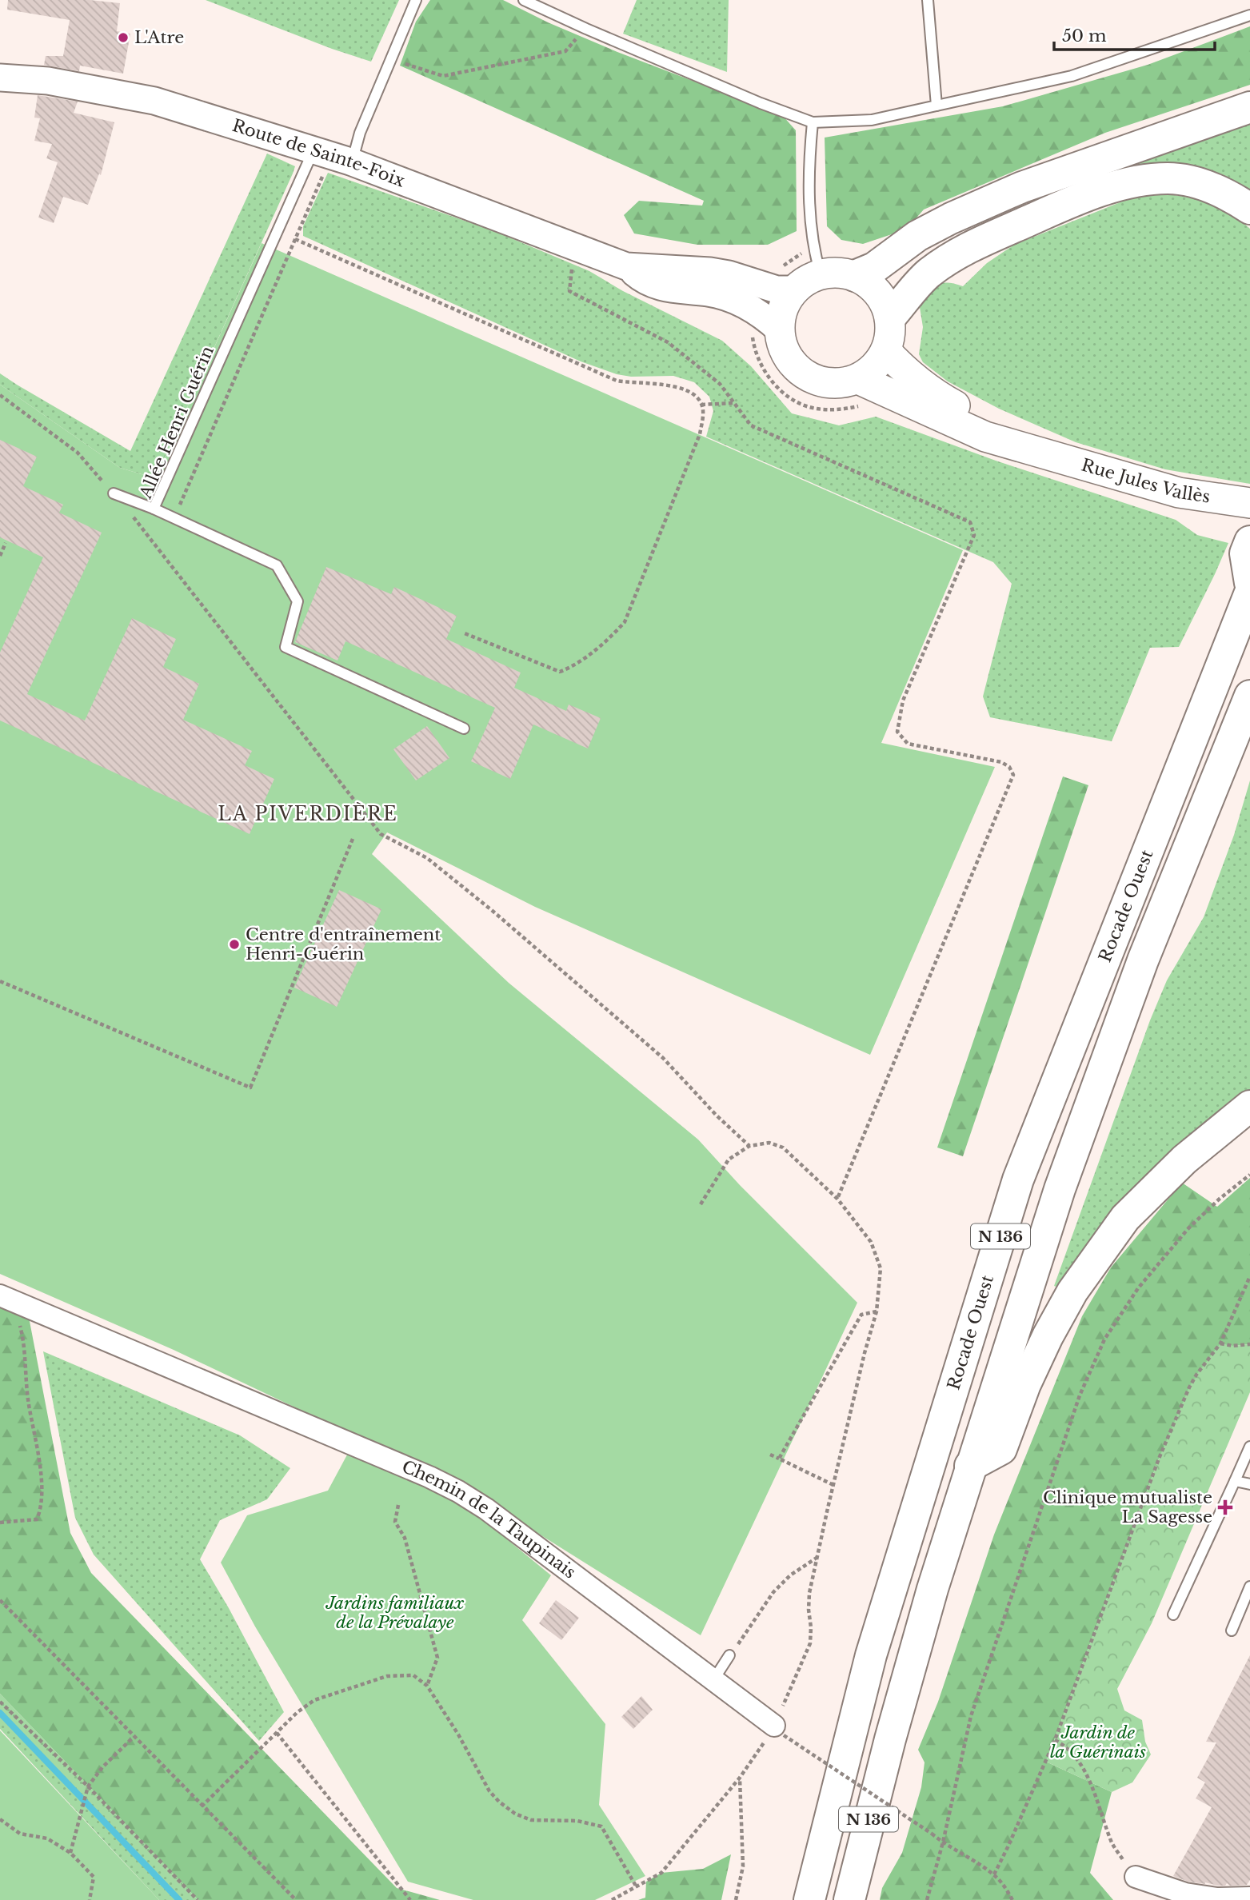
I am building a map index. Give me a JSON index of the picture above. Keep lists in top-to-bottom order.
{
  "streets": {
    "highway": ["Rocade Ouest", "N 136"],
    "main road": ["Rue Jules Vallès"],
    "street": ["Route de Sainte-Foix", "Chemin de la Taupinais"],
    "lane": ["Allée Henri Guérin"]
  },
  "crossings": [
    ["Route de Sainte-Foix", "Allée Henri Guérin"],
    ["Route de Sainte-Foix", "Rue Jules Vallès"]
  ],
  "districts": ["LA PIVERDIÈRE"],
  "parks": ["Jardins familiaux de la Prévalaye", "Jardin de la Guérinais"],
  "places": {
    "other": ["L'Atre", "Centre d'entraînement Henri-Guérin"],
    "health": ["Clinique mutualiste La Sagesse"]
  },
  "scale_bar": "50 m"
}
